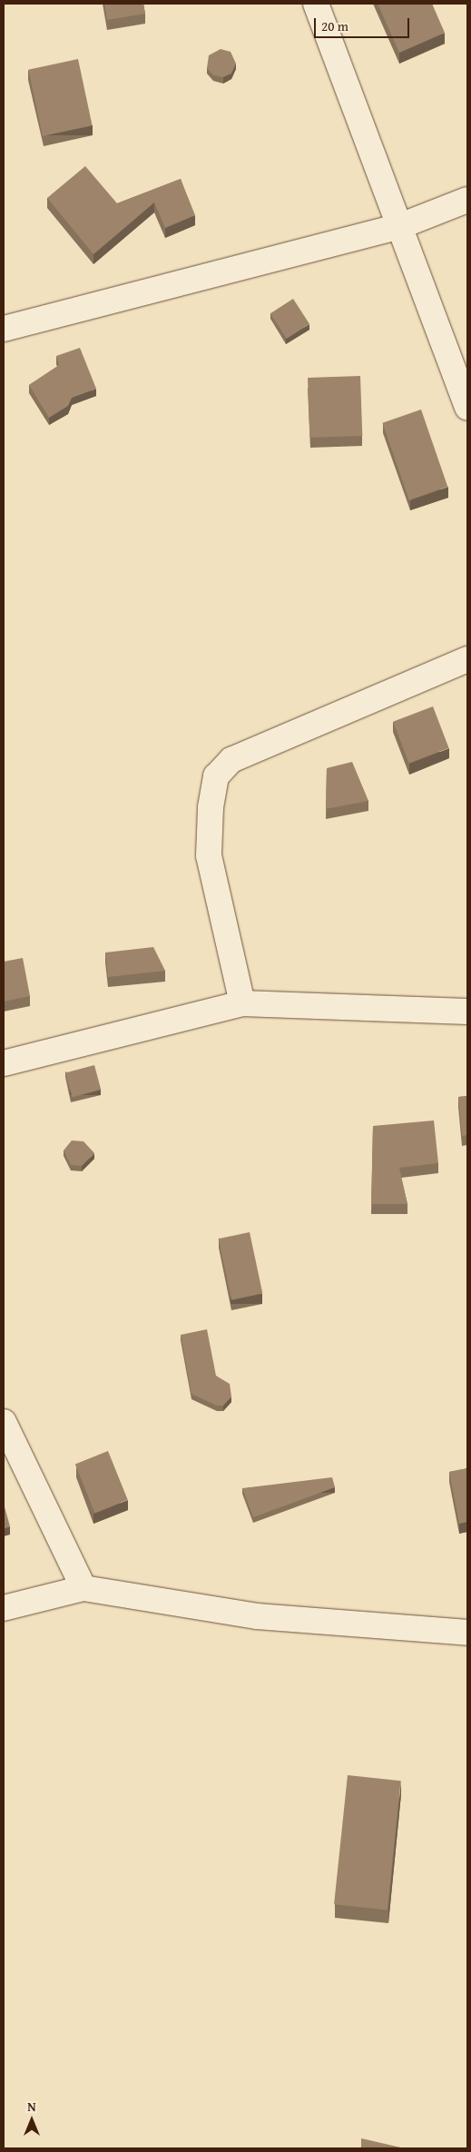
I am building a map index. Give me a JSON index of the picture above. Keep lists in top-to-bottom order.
{
  "scale_bar": "20 m",
  "north": "top"
}
